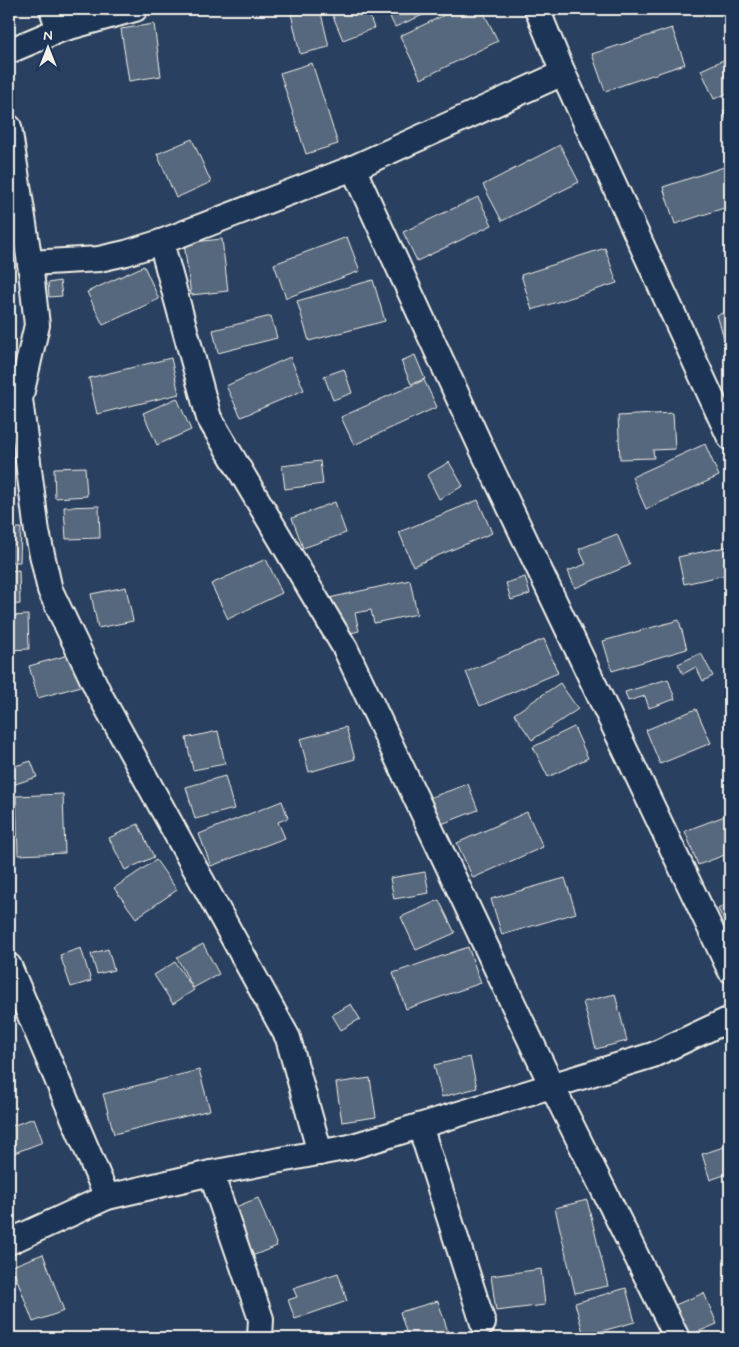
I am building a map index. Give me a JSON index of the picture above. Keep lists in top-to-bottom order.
{
  "north": "top"
}
